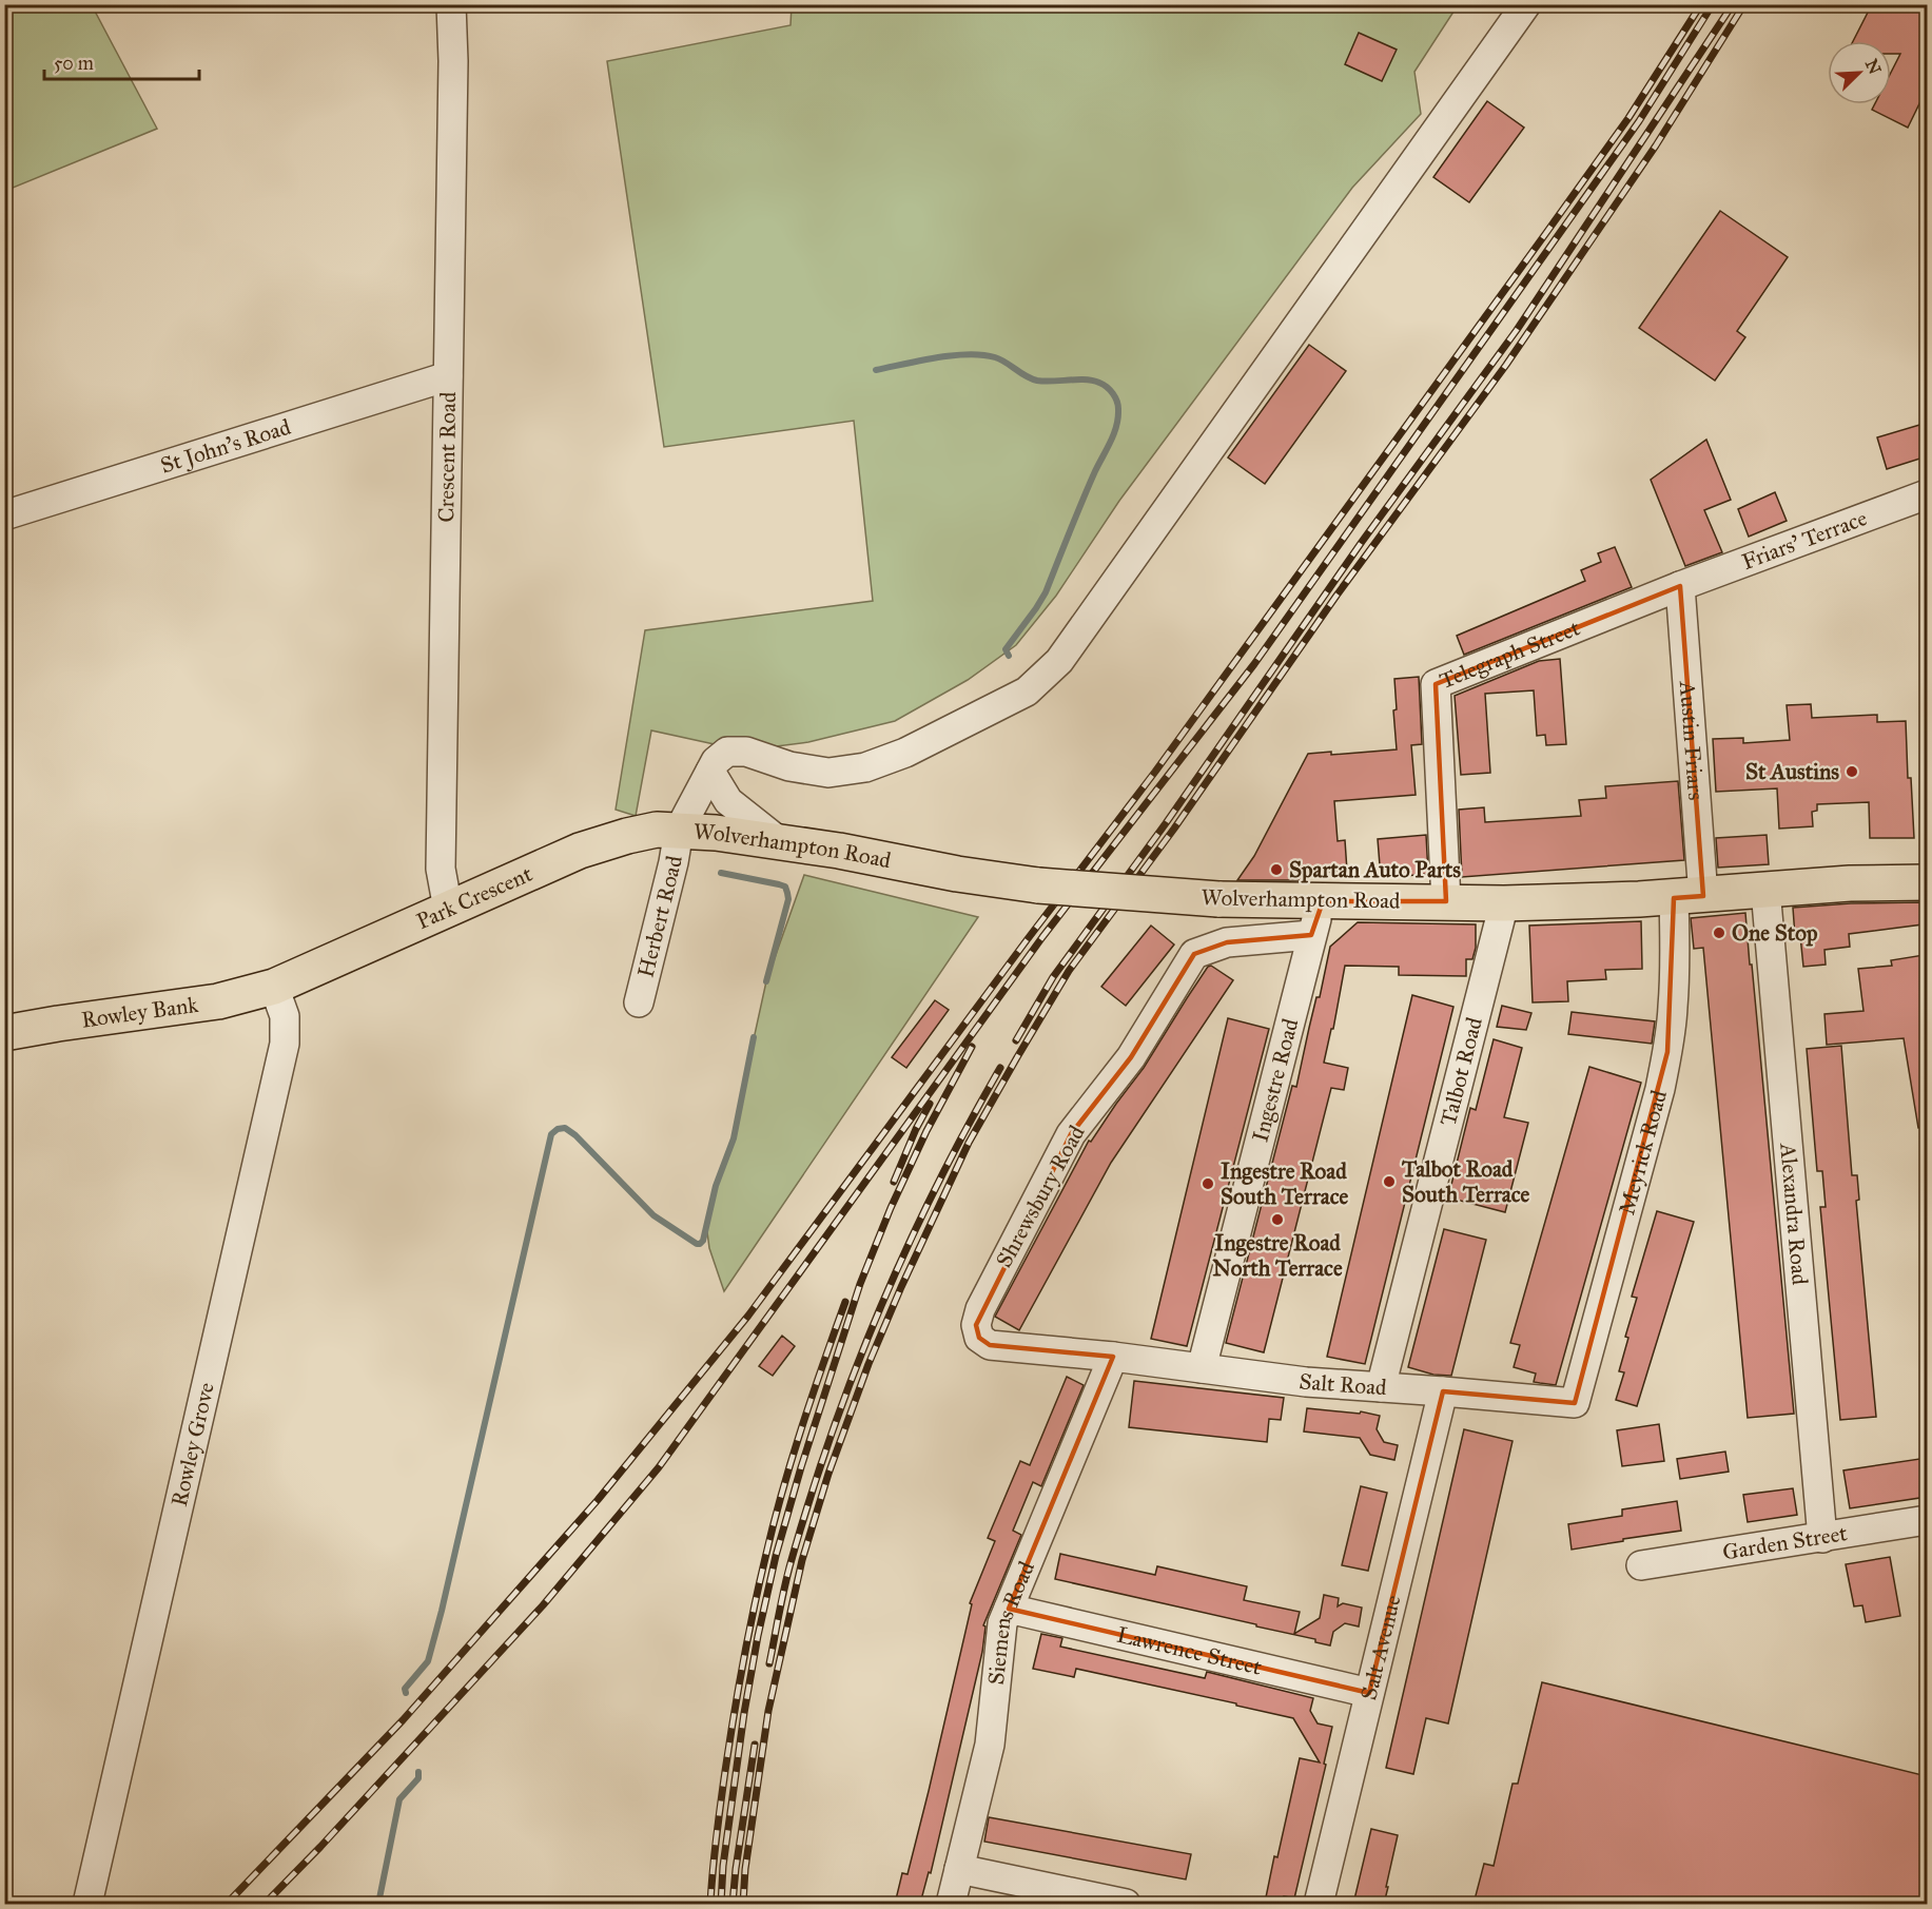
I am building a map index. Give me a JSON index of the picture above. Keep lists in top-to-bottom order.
{
  "streets": {
    "highway": ["Wolverhampton Road", "Park Crescent", "Rowley Bank"],
    "street": [
      "St John's Road",
      "Crescent Road",
      "Friars' Terrace",
      "Telegraph Street",
      "Austin Friars",
      "Herbert Road",
      "Talbot Road",
      "Ingestre Road",
      "Meyrick Road",
      "Shrewsbury Road",
      "Alexandra Road",
      "Salt Road",
      "Rowley Grove",
      "Garden Street",
      "Siemens Road",
      "Salt Avenue",
      "Lawrence Street"
    ]
  },
  "crossings": [
    ["St John's Road", "Crescent Road"],
    ["Crescent Road", "Park Crescent"],
    ["Friars' Terrace", "Telegraph Street"],
    ["Friars' Terrace", "Austin Friars"],
    ["Telegraph Street", "Austin Friars"],
    ["Telegraph Street", "Wolverhampton Road"],
    ["Austin Friars", "Wolverhampton Road"],
    ["Austin Friars", "Meyrick Road"],
    ["Wolverhampton Road", "Park Crescent"],
    ["Wolverhampton Road", "Herbert Road"],
    ["Wolverhampton Road", "Talbot Road"],
    ["Wolverhampton Road", "Ingestre Road"],
    ["Wolverhampton Road", "Meyrick Road"],
    ["Wolverhampton Road", "Alexandra Road"],
    ["Park Crescent", "Herbert Road"],
    ["Park Crescent", "Rowley Bank"],
    ["Park Crescent", "Rowley Grove"],
    ["Rowley Bank", "Rowley Grove"],
    ["Talbot Road", "Salt Road"],
    ["Ingestre Road", "Shrewsbury Road"],
    ["Ingestre Road", "Salt Road"],
    ["Meyrick Road", "Salt Road"],
    ["Shrewsbury Road", "Salt Road"],
    ["Shrewsbury Road", "Siemens Road"],
    ["Alexandra Road", "Garden Street"],
    ["Salt Road", "Siemens Road"],
    ["Salt Road", "Salt Avenue"],
    ["Siemens Road", "Lawrence Street"],
    ["Salt Avenue", "Lawrence Street"]
  ],
  "places": [
    "St Austins",
    "Spartan Auto Parts",
    "One Stop",
    "Talbot Road South Terrace",
    "Ingestre Road South Terrace",
    "Ingestre Road North Terrace"
  ],
  "scale_bar": "50 m",
  "north": "top right"
}
